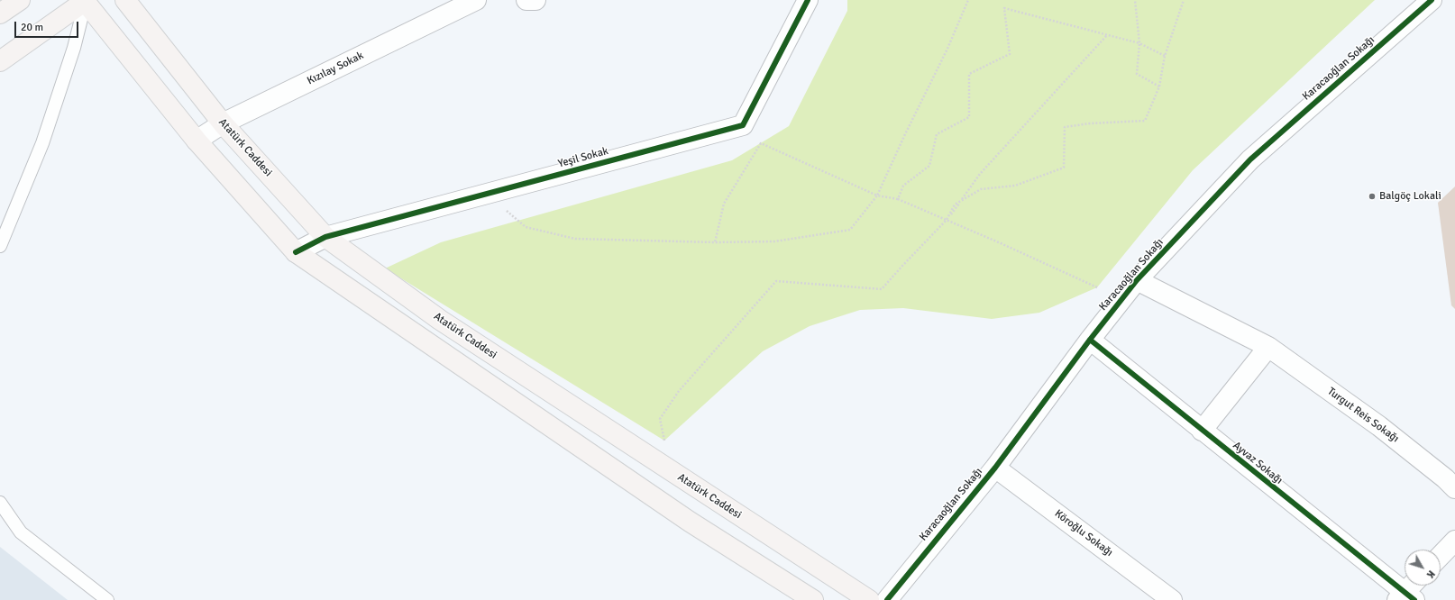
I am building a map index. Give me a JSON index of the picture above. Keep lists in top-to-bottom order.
{
  "streets": {
    "main road": ["Atatürk Caddesi"],
    "street": [
      "Kızılay Sokak",
      "Karacaoğlan Sokağı",
      "Yeşil Sokak",
      "Turgut Reis Sokağı",
      "Ayvaz Sokağı",
      "Köroğlu Sokağı"
    ]
  },
  "crossings": [
    ["Kızılay Sokak", "Atatürk Caddesi"],
    ["Karacaoğlan Sokağı", "Turgut Reis Sokağı"],
    ["Karacaoğlan Sokağı", "Ayvaz Sokağı"],
    ["Karacaoğlan Sokağı", "Köroğlu Sokağı"],
    ["Atatürk Caddesi", "Yeşil Sokak"]
  ],
  "places": ["Balgöç Lokali"],
  "scale_bar": "20 m",
  "north": "bottom right"
}
